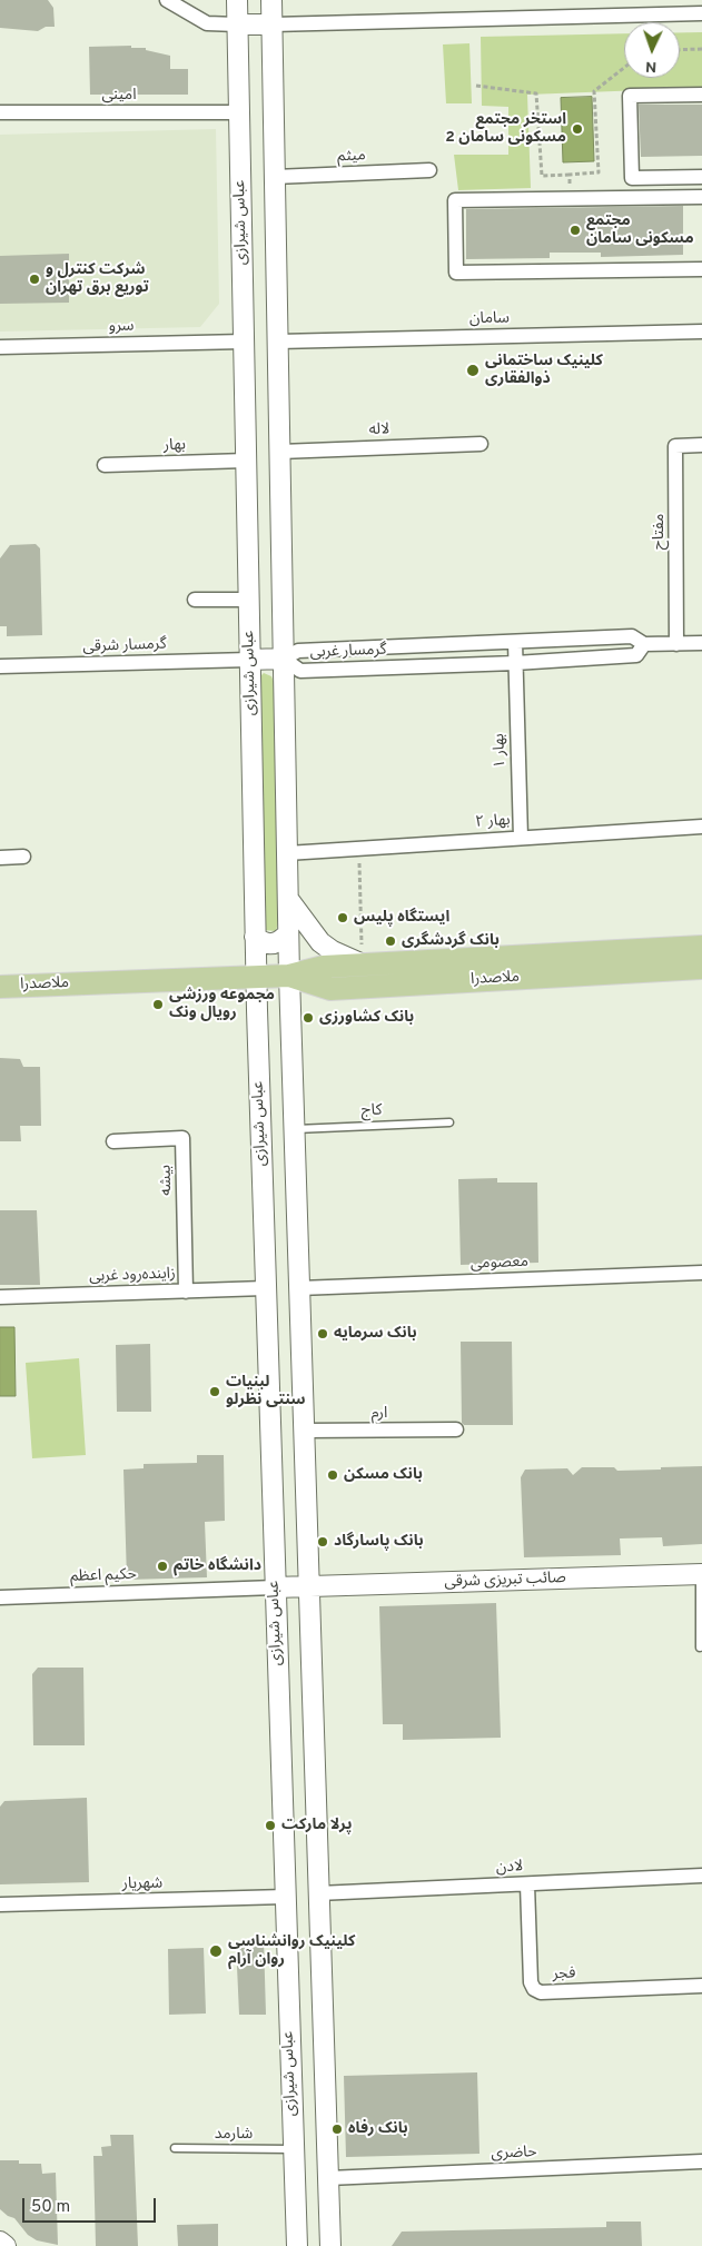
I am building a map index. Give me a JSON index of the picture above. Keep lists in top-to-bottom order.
{
  "streets": {
    "main road": ["عباس شیرازی", "ملاصدرا", "صائب تبریزی شرقی"],
    "street": [
      "امینی",
      "میثم",
      "سامان",
      "سرو",
      "لاله",
      "بهار",
      "مفتاح",
      "گرمسار شرقی",
      "گرمسار غربی",
      "بهار ۱",
      "بهار ۲",
      "بیشه",
      "معصومی",
      "زاینده‌رود غربی",
      "ارم",
      "حکیم اعظم",
      "لادن",
      "شهریار",
      "فجر",
      "حاضری"
    ],
    "lane": ["کاج", "شارمد"]
  },
  "crossings": [
    ["امینی", "عباس شیرازی"],
    ["عباس شیرازی", "سرو"],
    ["عباس شیرازی", "بهار"],
    ["عباس شیرازی", "گرمسار شرقی"],
    ["عباس شیرازی", "ملاصدرا"],
    ["عباس شیرازی", "زاینده‌رود غربی"],
    ["عباس شیرازی", "حکیم اعظم"],
    ["عباس شیرازی", "صائب تبریزی شرقی"],
    ["عباس شیرازی", "شهریار"],
    ["عباس شیرازی", "شارمد"],
    ["مفتاح", "گرمسار غربی"],
    ["گرمسار غربی", "بهار ۱"],
    ["بهار ۱", "بهار ۲"],
    ["بیشه", "زاینده‌رود غربی"],
    ["حکیم اعظم", "صائب تبریزی شرقی"],
    ["لادن", "فجر"]
  ],
  "places": [
    "استخر مجتمع مسکونی سامان 2",
    "مجتمع مسکونی سامان",
    "شرکت کنترل و توریع برق تهران",
    "کلینیک ساختمانی ذوالفقاری",
    "ایستگاه پلیس",
    "بانک گردشگری",
    "مجموعه ورزشی رویال ونک",
    "بانک کشاورزی",
    "بانک سرمایه",
    "لبنیات سنتی نظرلو",
    "بانک مسکن",
    "بانک پاسارگاد",
    "دانشگاه خاتم",
    "پرلا مارکت",
    "کلینیک روانشناسی روان آرام",
    "بانک رفاه"
  ],
  "scale_bar": "50 m",
  "north": "bottom"
}
